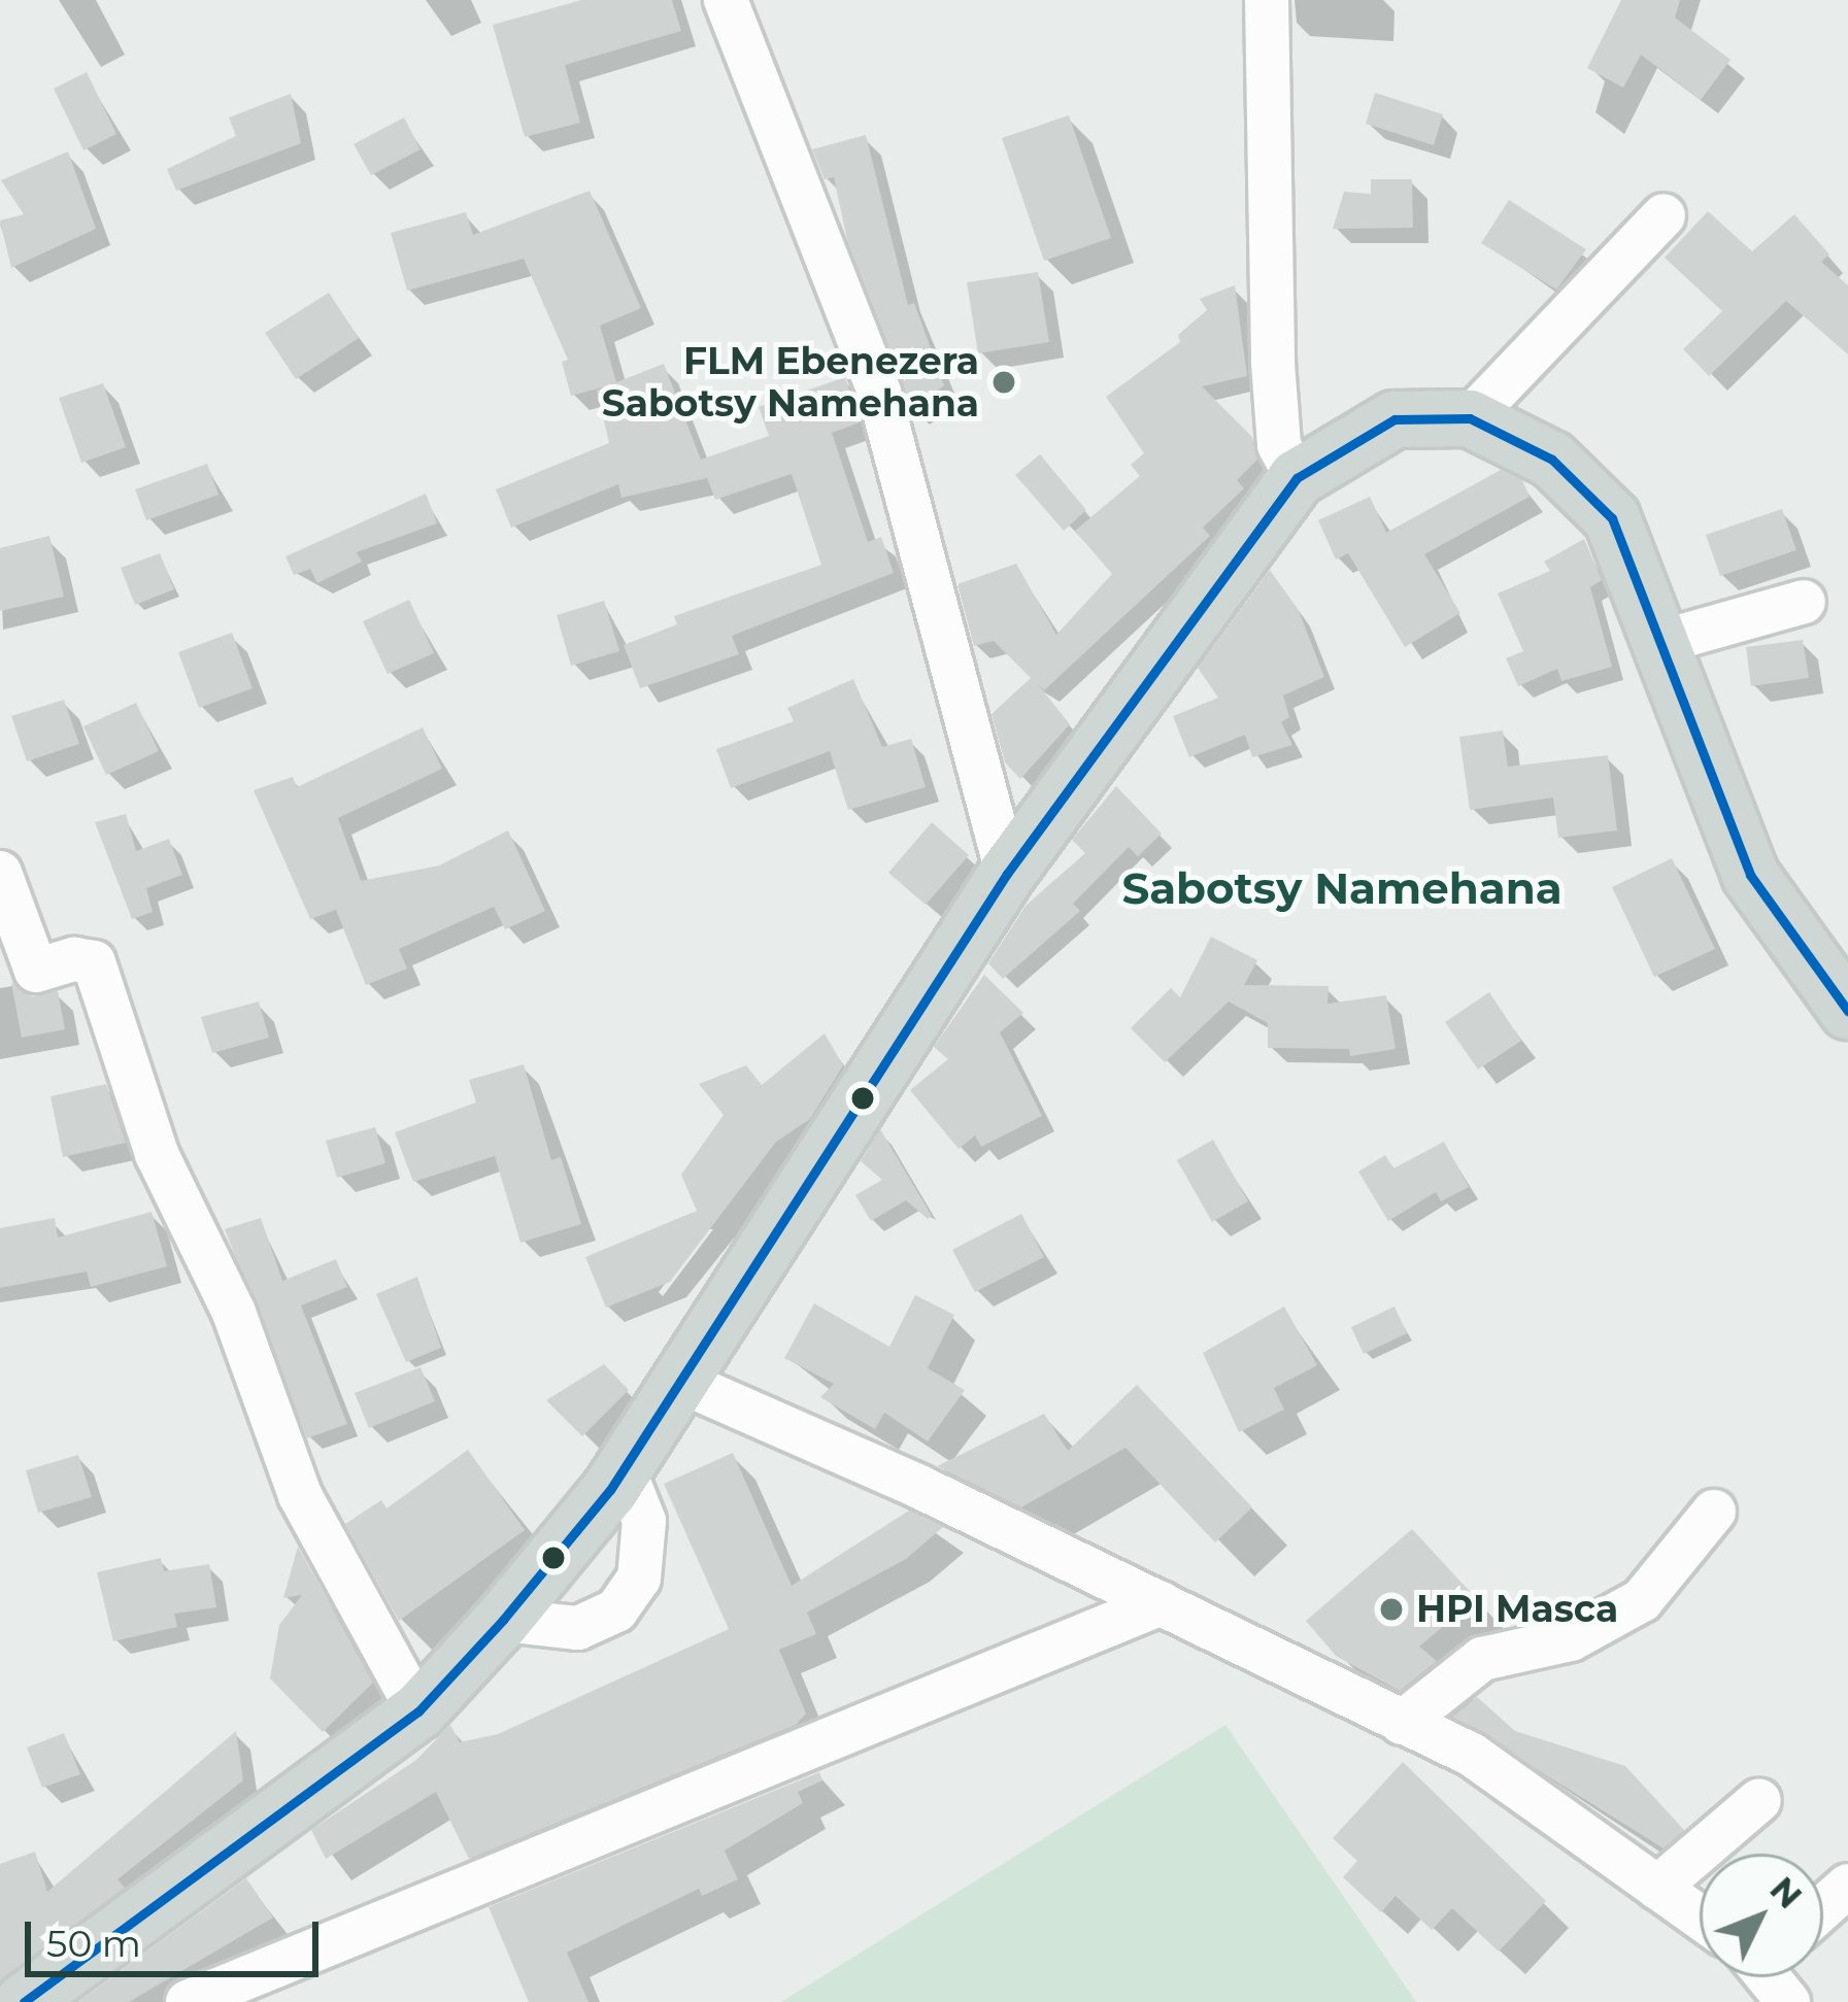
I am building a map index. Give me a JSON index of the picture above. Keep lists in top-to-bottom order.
{
  "districts": ["Sabotsy Namehana"],
  "places": ["FLM Ebenezera Sabotsy Namehana", "HPI Masca"],
  "scale_bar": "50 m",
  "north": "top right"
}
